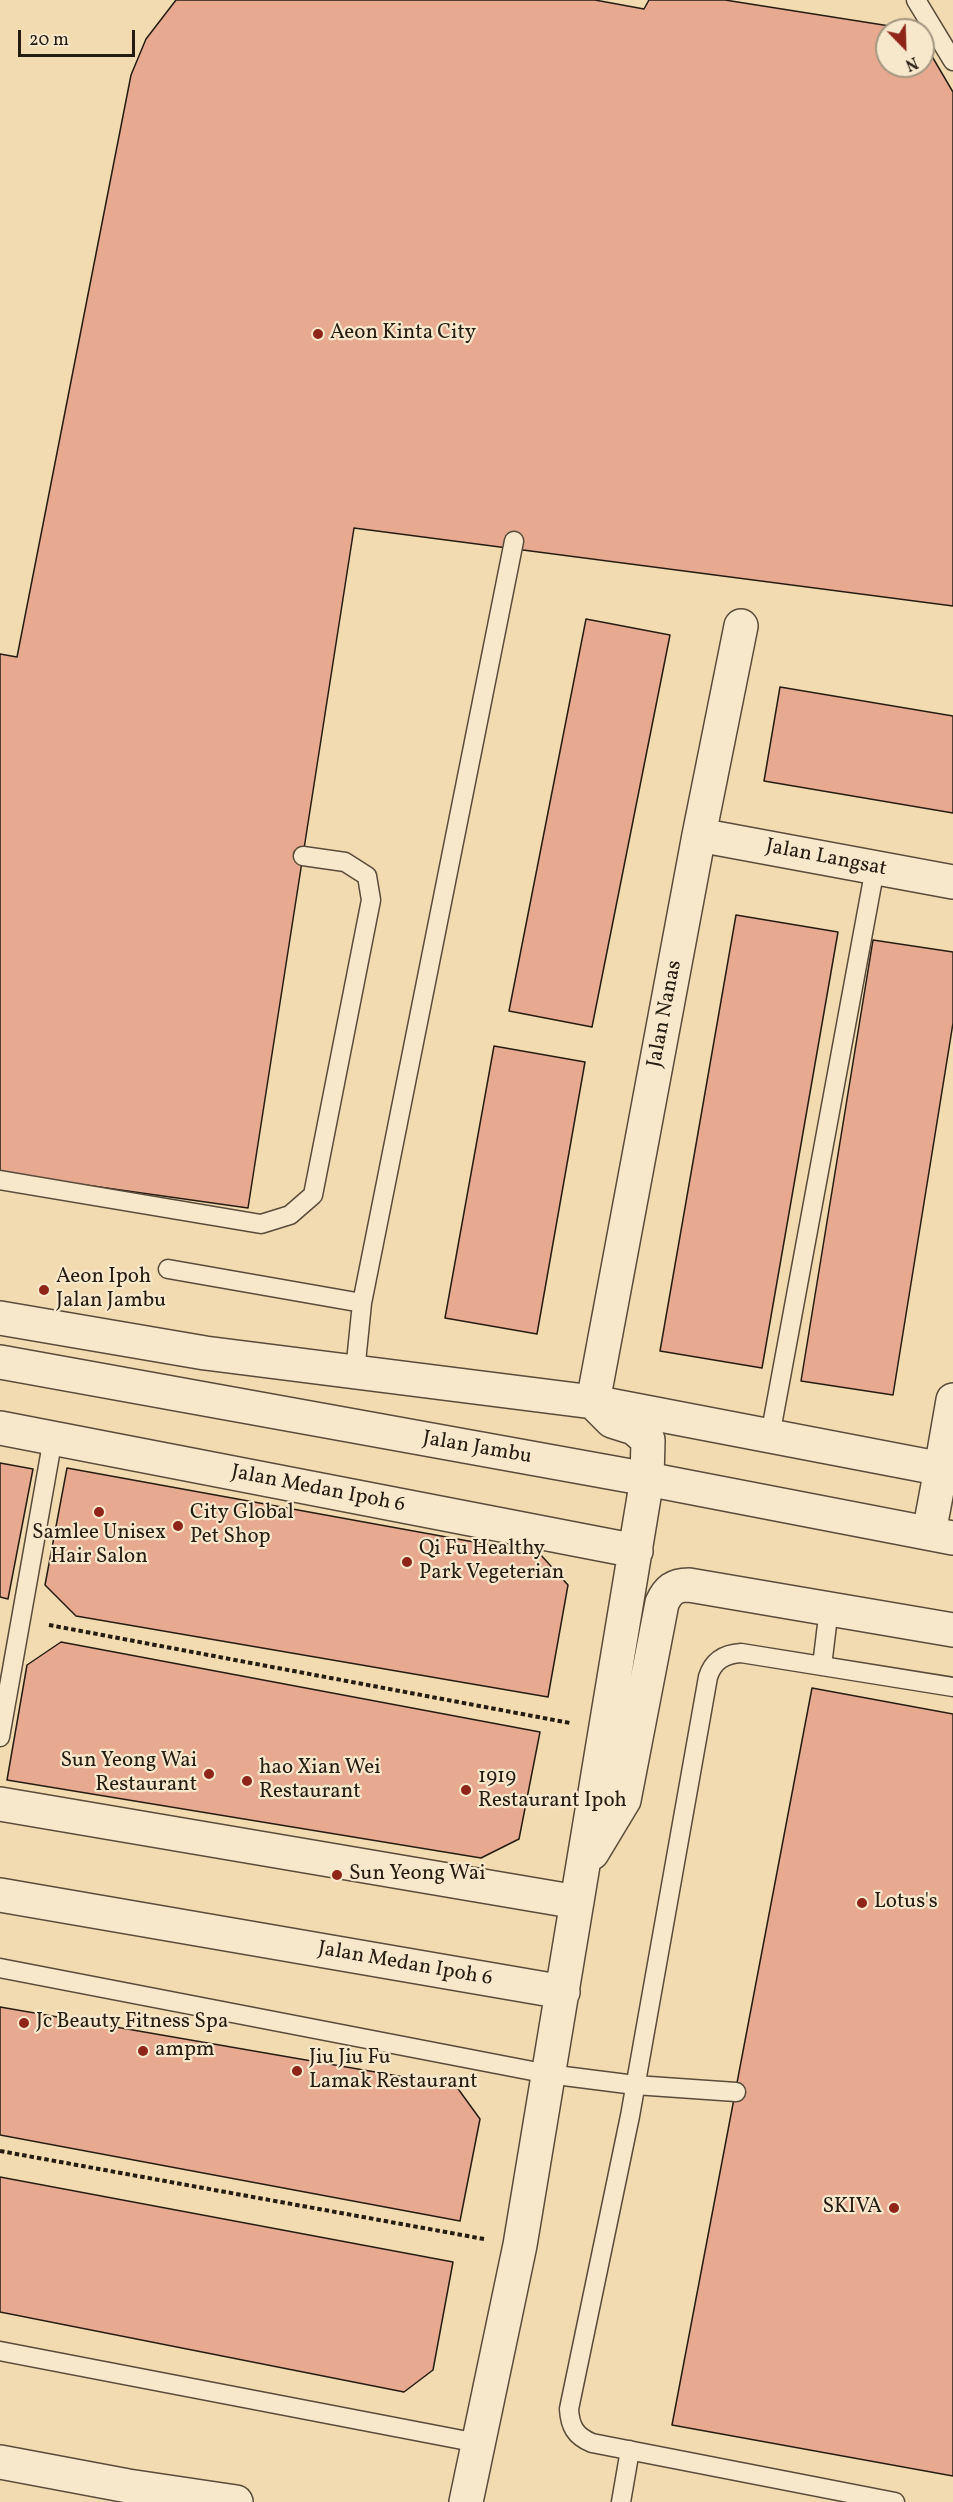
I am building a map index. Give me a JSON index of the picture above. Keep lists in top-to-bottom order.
{
  "streets": {
    "street": [
      "Jalan Langsat",
      "Jalan Nanas",
      "Jalan Jambu",
      "Jalan Medan Ipoh 6"
    ]
  },
  "crossings": [
    ["Jalan Langsat", "Jalan Nanas"]
  ],
  "places": [
    "Aeon Kinta City",
    "Aeon Ipoh Jalan Jambu",
    "Samlee Unisex Hair Salon",
    "City Global Pet Shop",
    "Qi Fu Healthy Park Vegeterian",
    "Sun Yeong Wai Restaurant",
    "hao Xian Wei Restaurant",
    "1919 Restaurant Ipoh",
    "Sun Yeong Wai",
    "Lotus's",
    "Jc Beauty Fitness Spa",
    "ampm",
    "Jiu Jiu Fu Lamak Restaurant",
    "SKIVA"
  ],
  "scale_bar": "20 m",
  "north": "bottom right"
}
